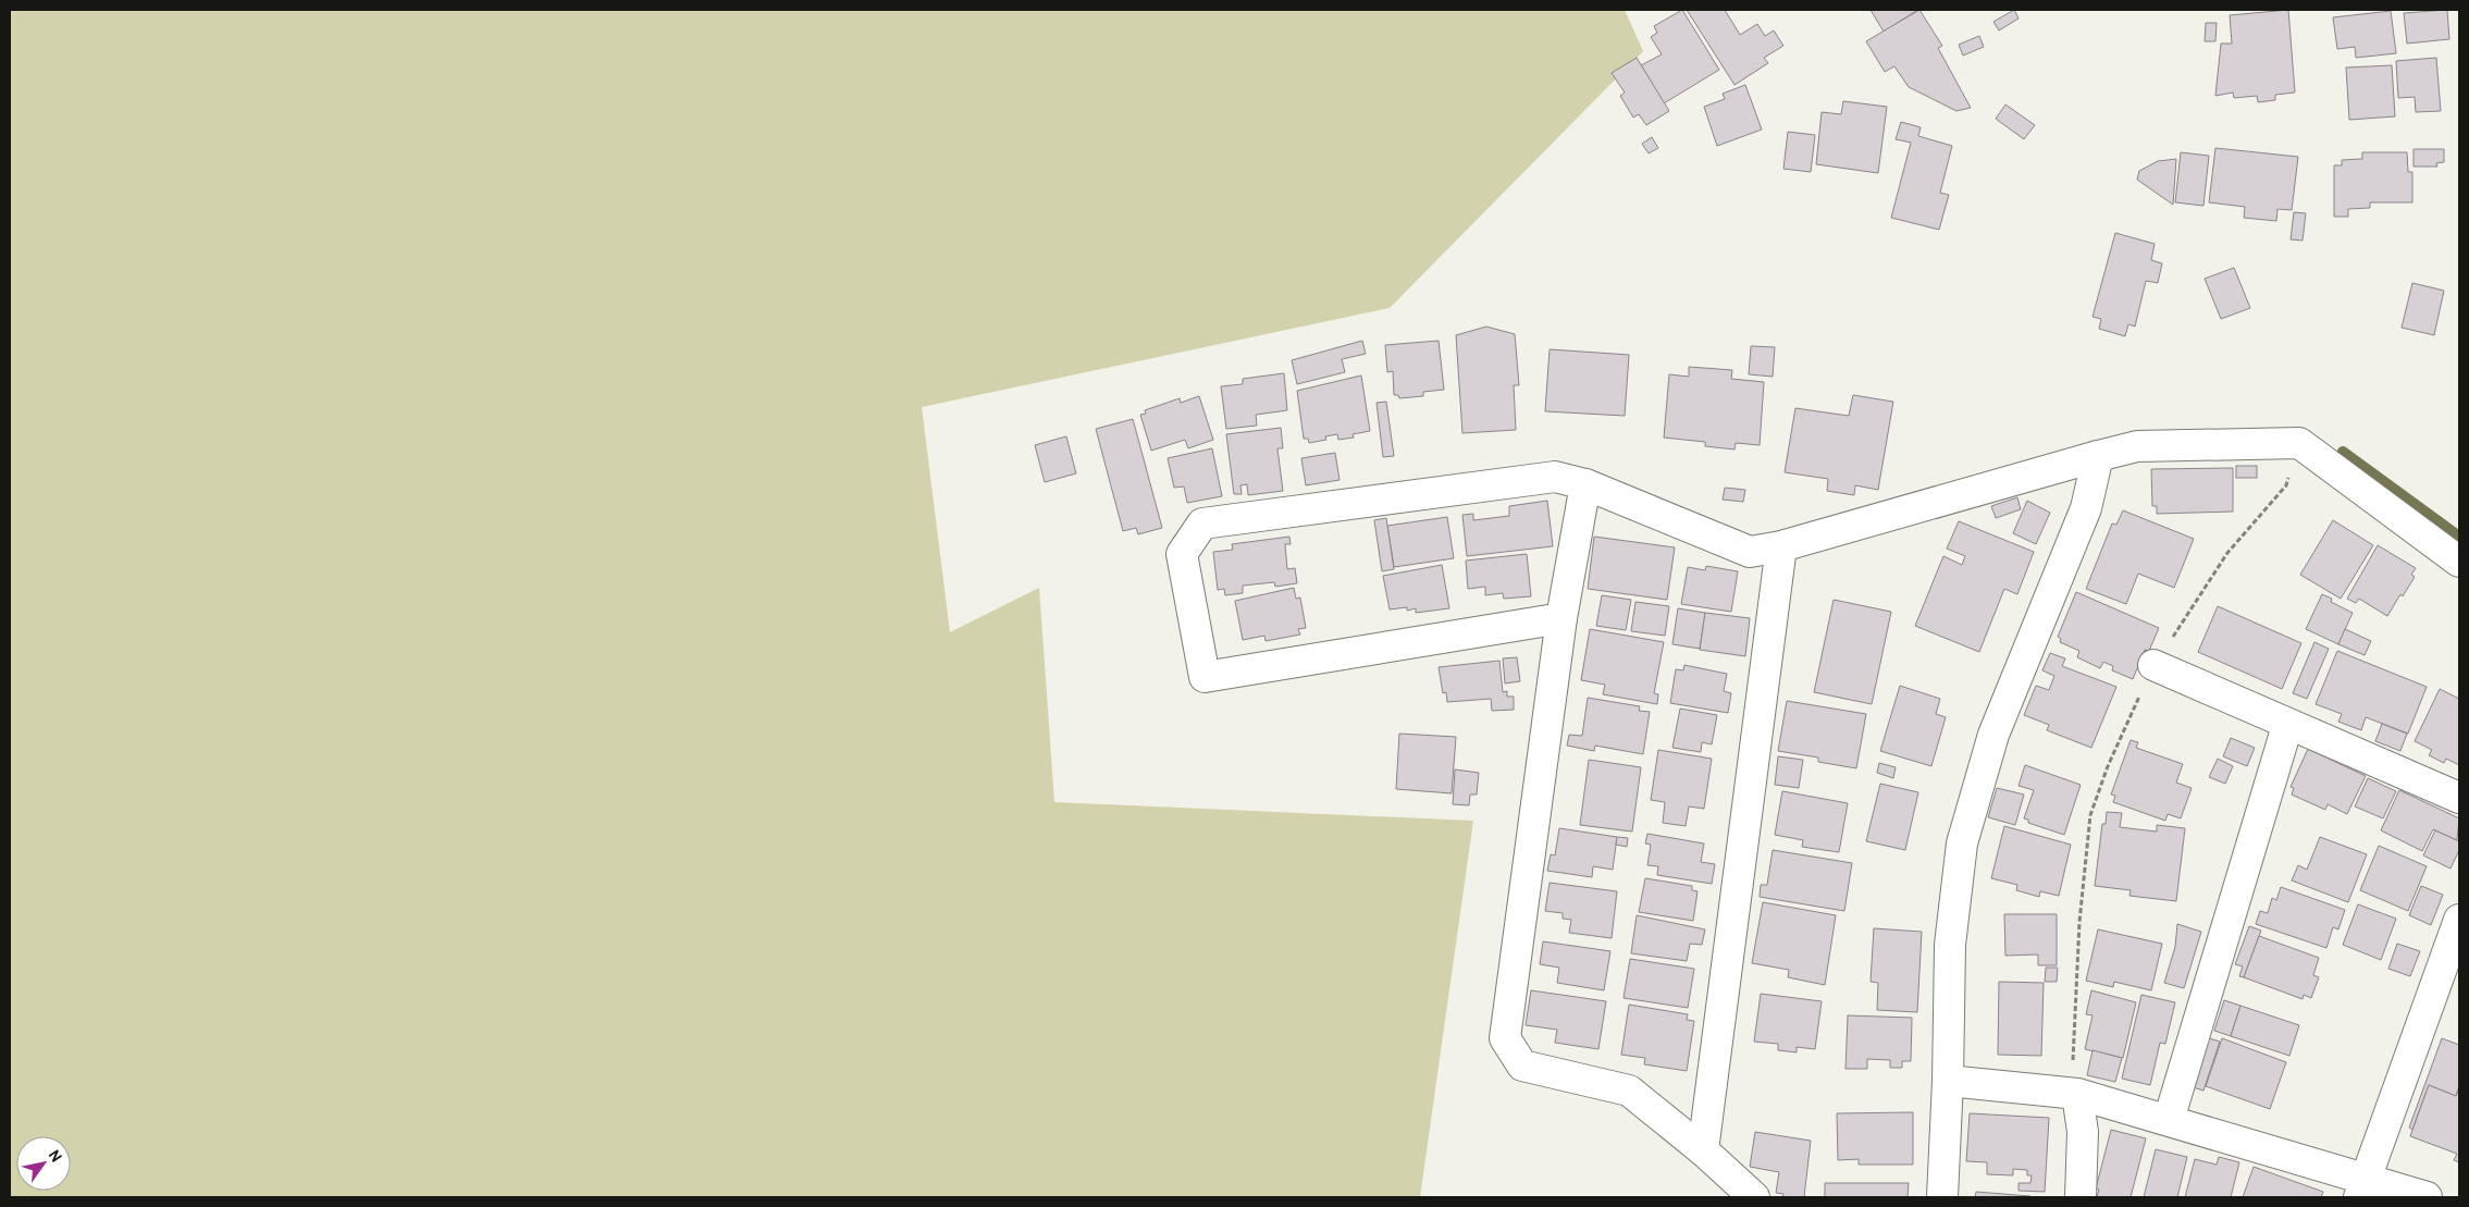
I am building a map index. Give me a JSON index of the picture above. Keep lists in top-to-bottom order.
{
  "north": "top right"
}
